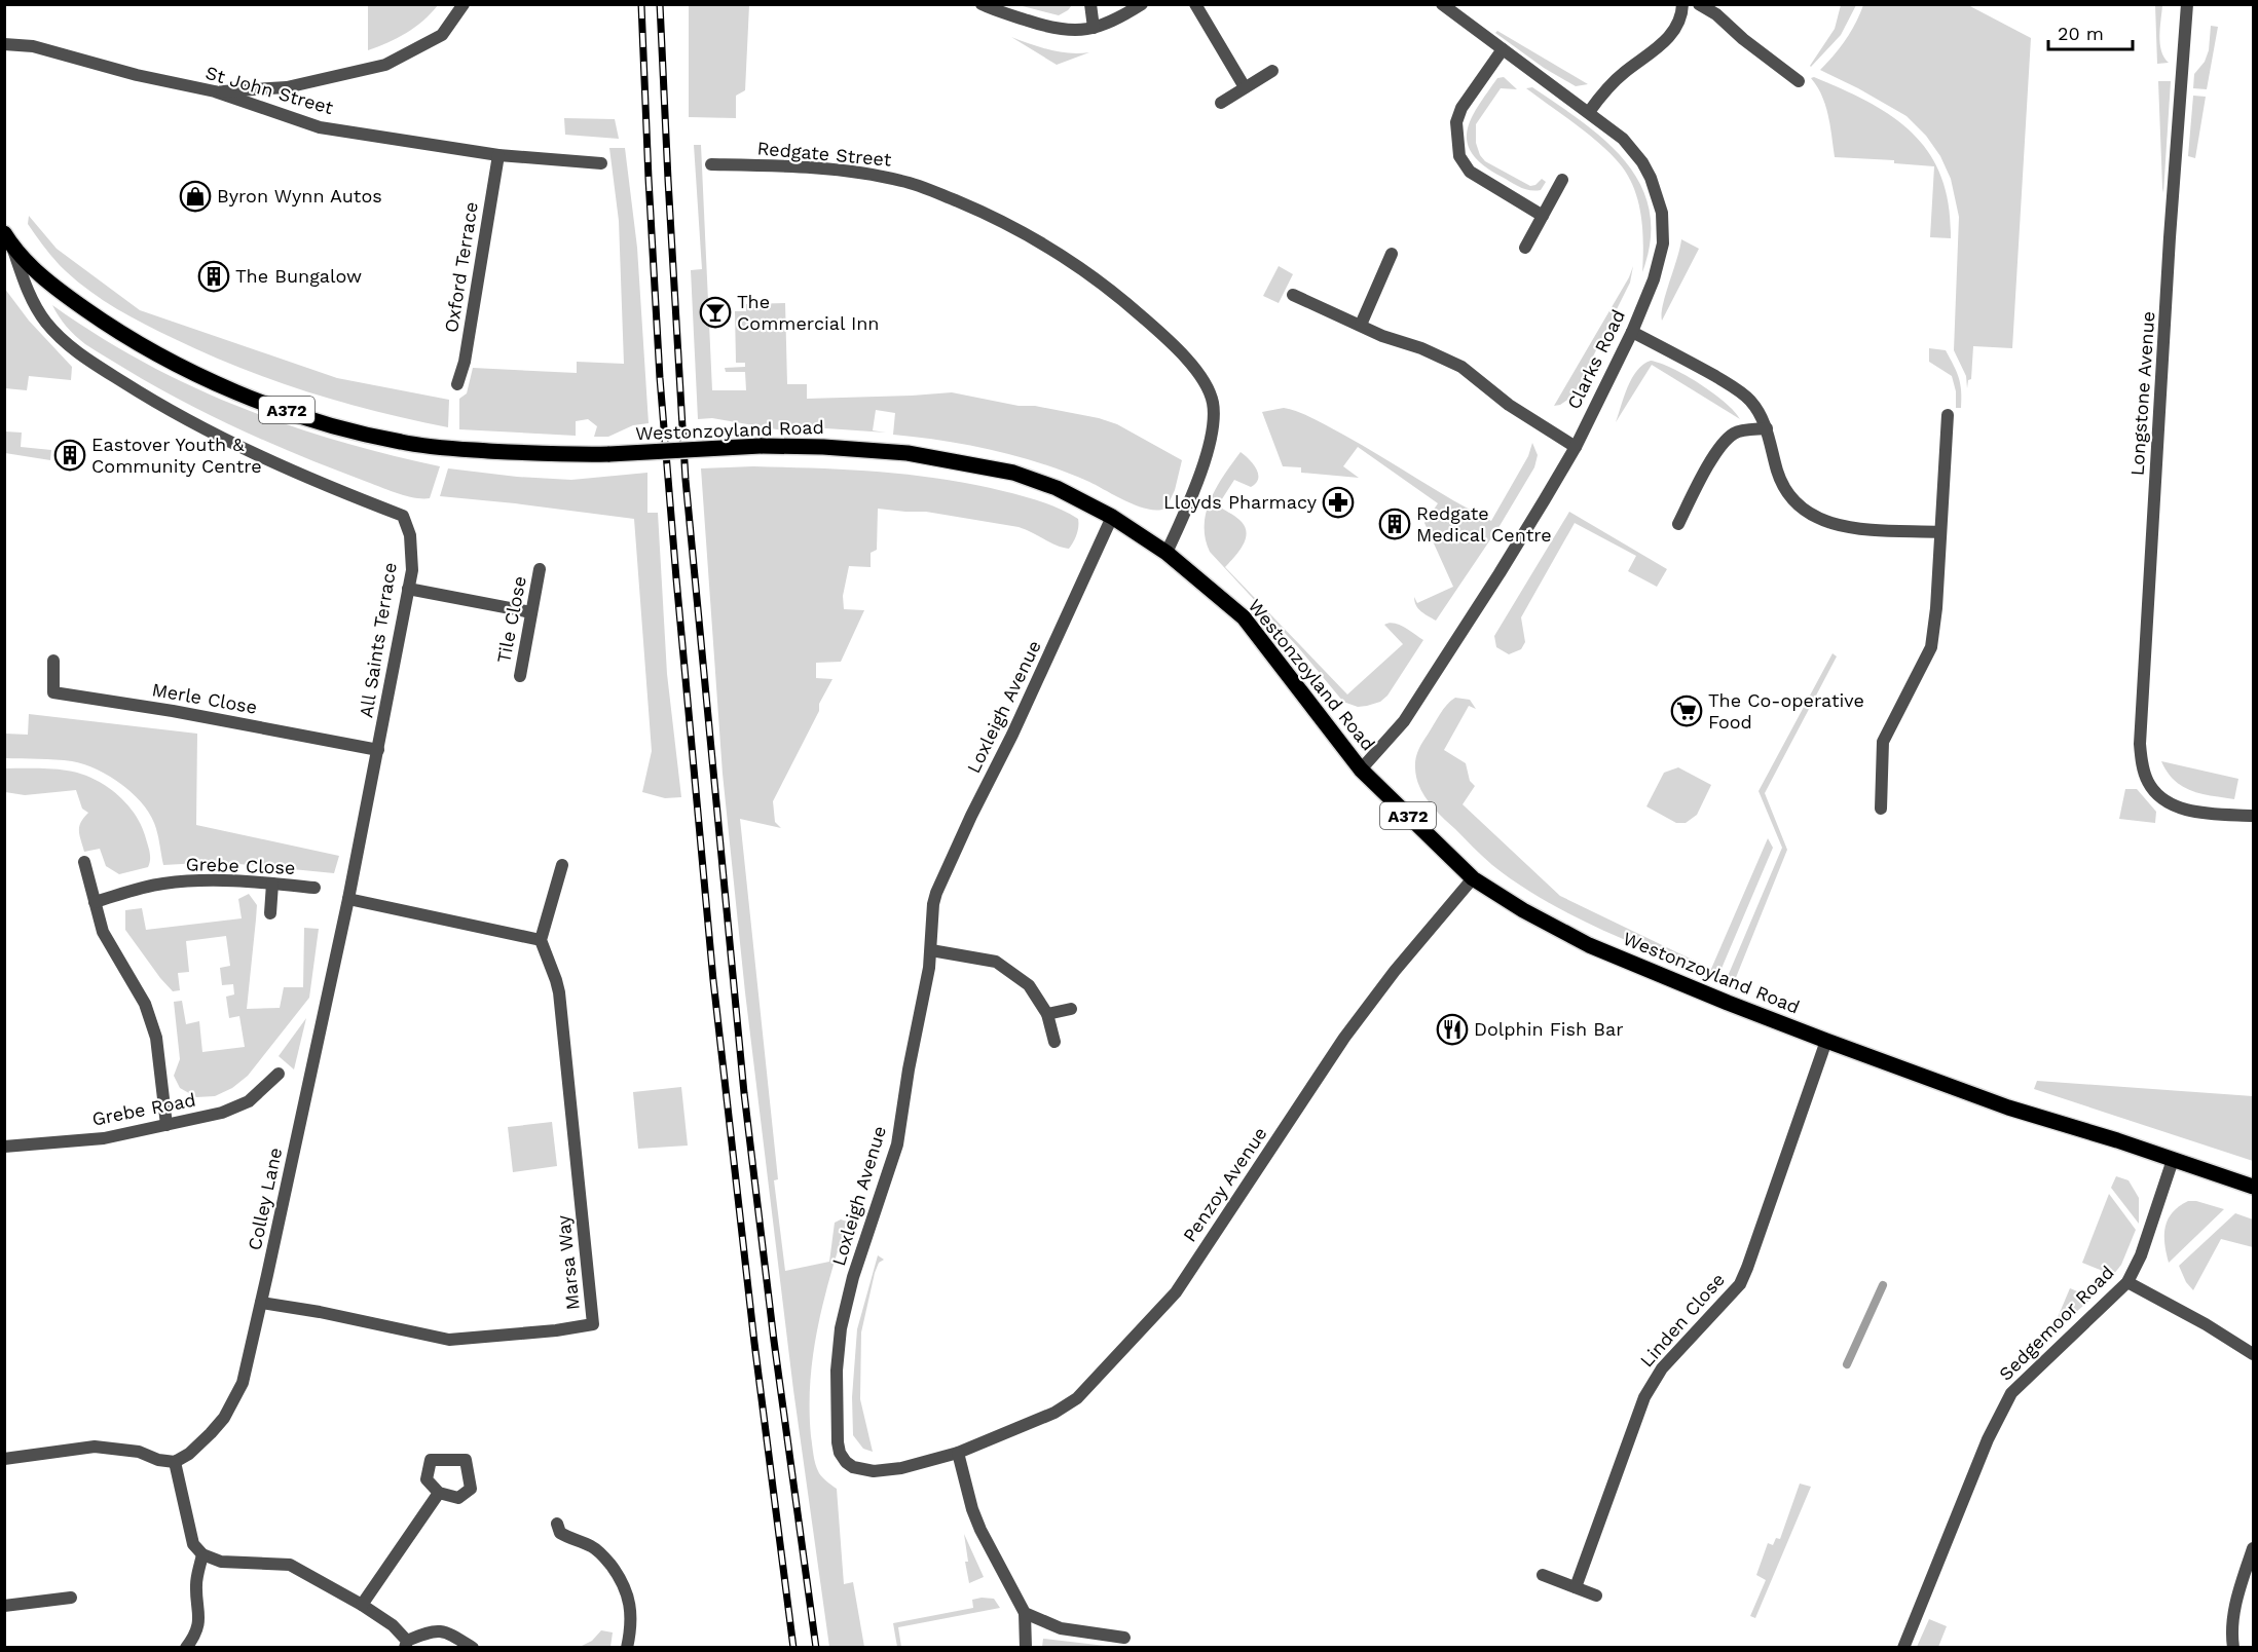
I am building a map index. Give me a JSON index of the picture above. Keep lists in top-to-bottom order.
{
  "streets": {
    "main road": ["A372", "Westonzoyland Road"],
    "street": [
      "St John Street",
      "Redgate Street",
      "Oxford Terrace",
      "Clarks Road",
      "Longstone Avenue",
      "Tile Close",
      "All Saints Terrace",
      "Merle Close",
      "Loxleigh Avenue",
      "Grebe Close",
      "Grebe Road",
      "Penzoy Avenue",
      "Colley Lane",
      "Marsa Way",
      "Linden Close",
      "Sedgemoor Road"
    ]
  },
  "crossings": [
    ["St John Street", "Oxford Terrace"],
    ["Redgate Street", "Westonzoyland Road"],
    ["Clarks Road", "Westonzoyland Road"],
    ["Westonzoyland Road", "All Saints Terrace"],
    ["Westonzoyland Road", "Loxleigh Avenue"],
    ["Westonzoyland Road", "Penzoy Avenue"],
    ["Westonzoyland Road", "Linden Close"],
    ["Westonzoyland Road", "Sedgemoor Road"],
    ["All Saints Terrace", "Merle Close"],
    ["All Saints Terrace", "Colley Lane"],
    ["Merle Close", "Colley Lane"],
    ["Loxleigh Avenue", "Penzoy Avenue"],
    ["Colley Lane", "Marsa Way"]
  ],
  "places": {
    "shop": ["Byron Wynn Autos"],
    "building": ["The Bungalow", "Eastover Youth & Community Centre", "Redgate Medical Centre"],
    "bar": ["The Commercial Inn"],
    "pharmacy": ["Lloyds Pharmacy"],
    "supermarket": ["The Co-operative Food"],
    "restaurant": ["Dolphin Fish Bar"]
  },
  "scale_bar": "20 m"
}
